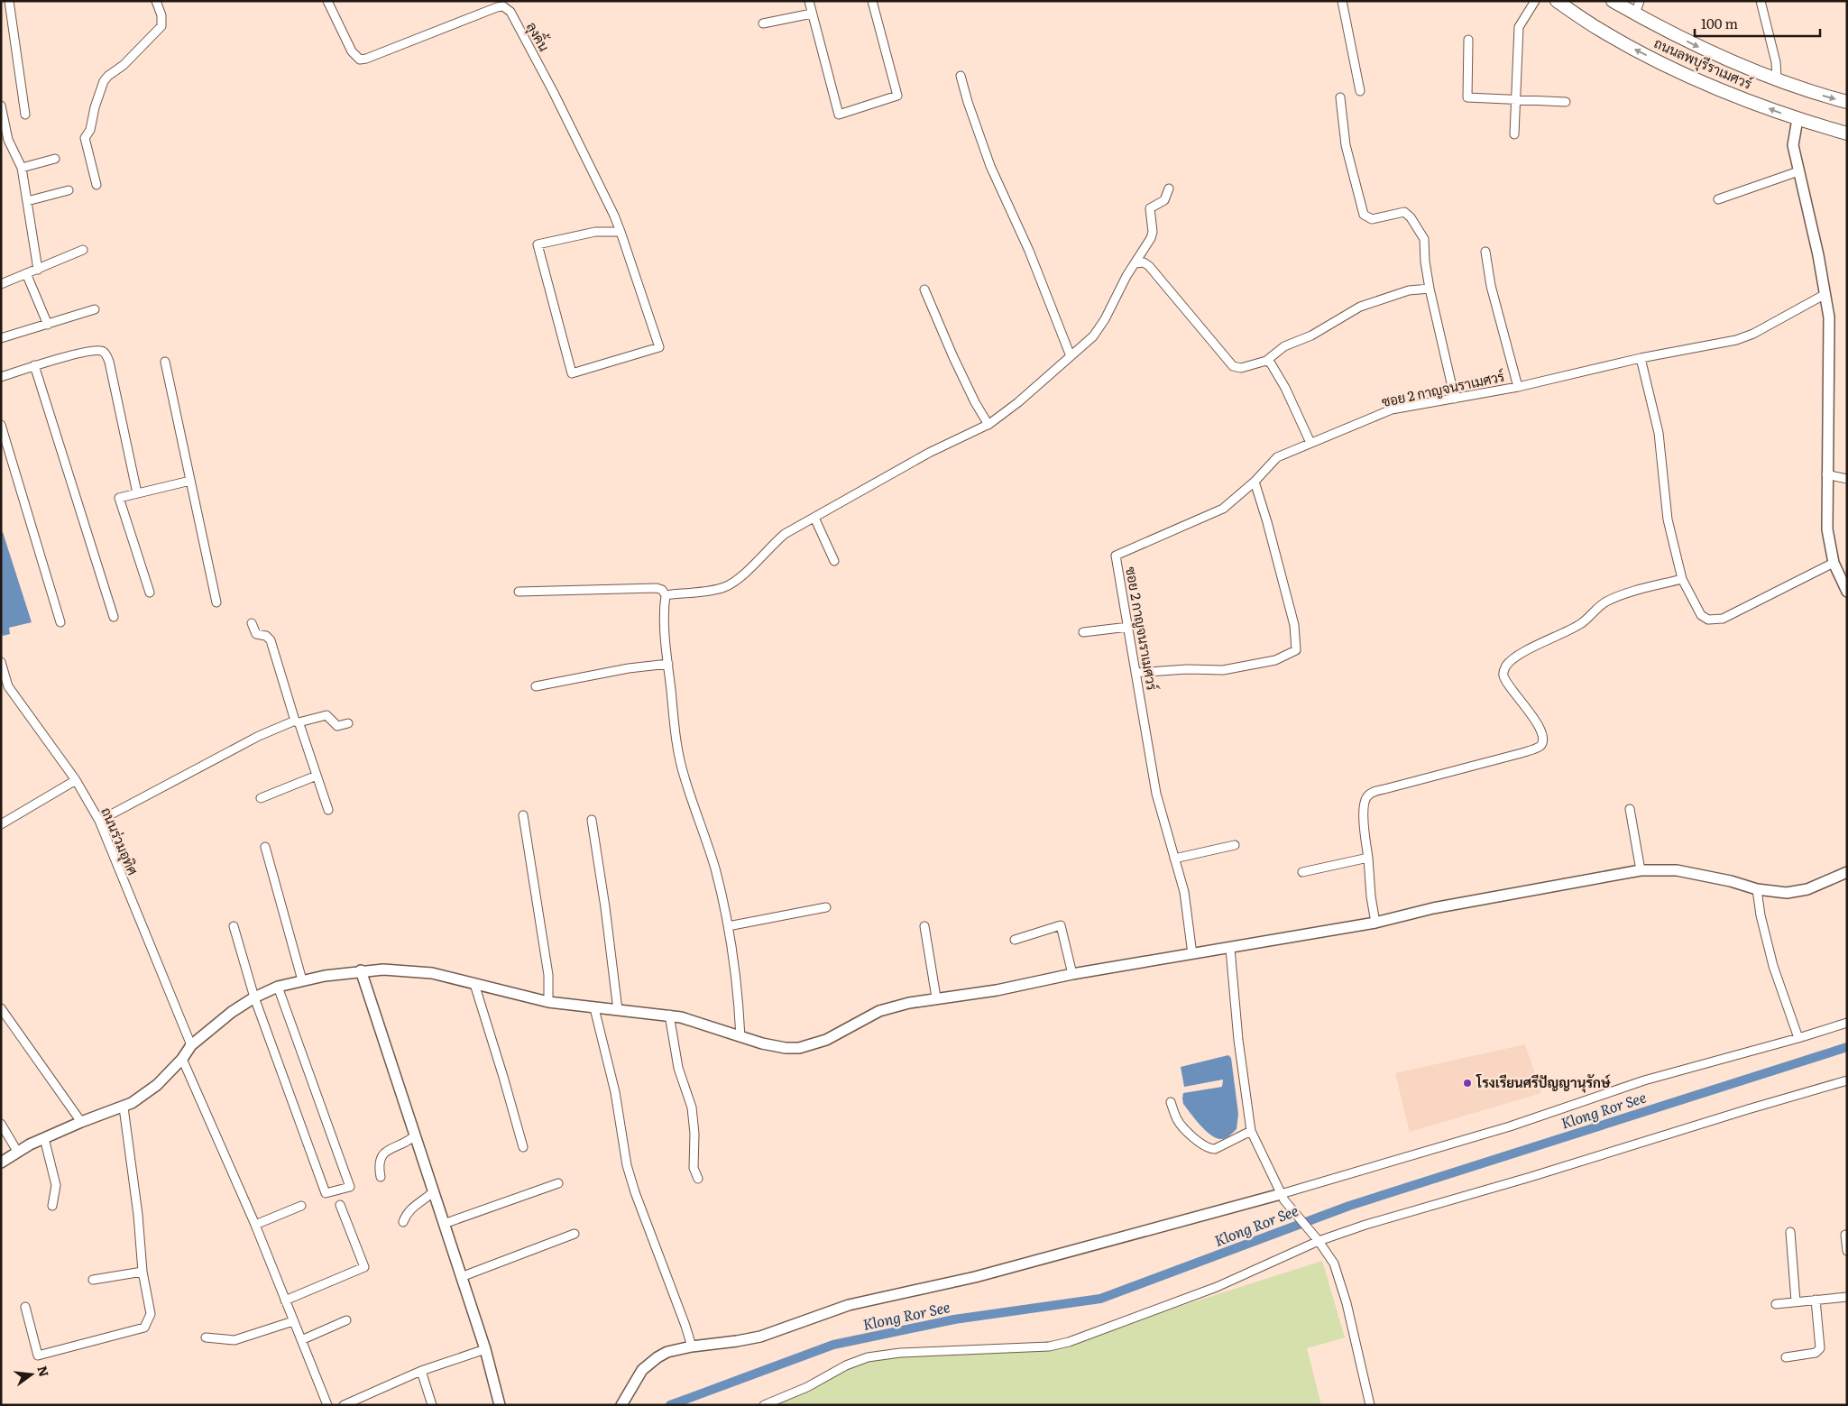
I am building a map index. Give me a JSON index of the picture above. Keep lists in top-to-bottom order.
{
  "streets": {
    "main road": ["ถนนลพบุรีราเมศวร์"],
    "street": ["ลุงคิ้น", "ซอย 2 กาญจนราเมศวร์", "ถนนร่วมอุทิศ"]
  },
  "water": ["Klong Ror See"],
  "places": ["โรงเรียนศรีปัญญานุรักษ์"],
  "scale_bar": "100 m",
  "north": "right"
}
